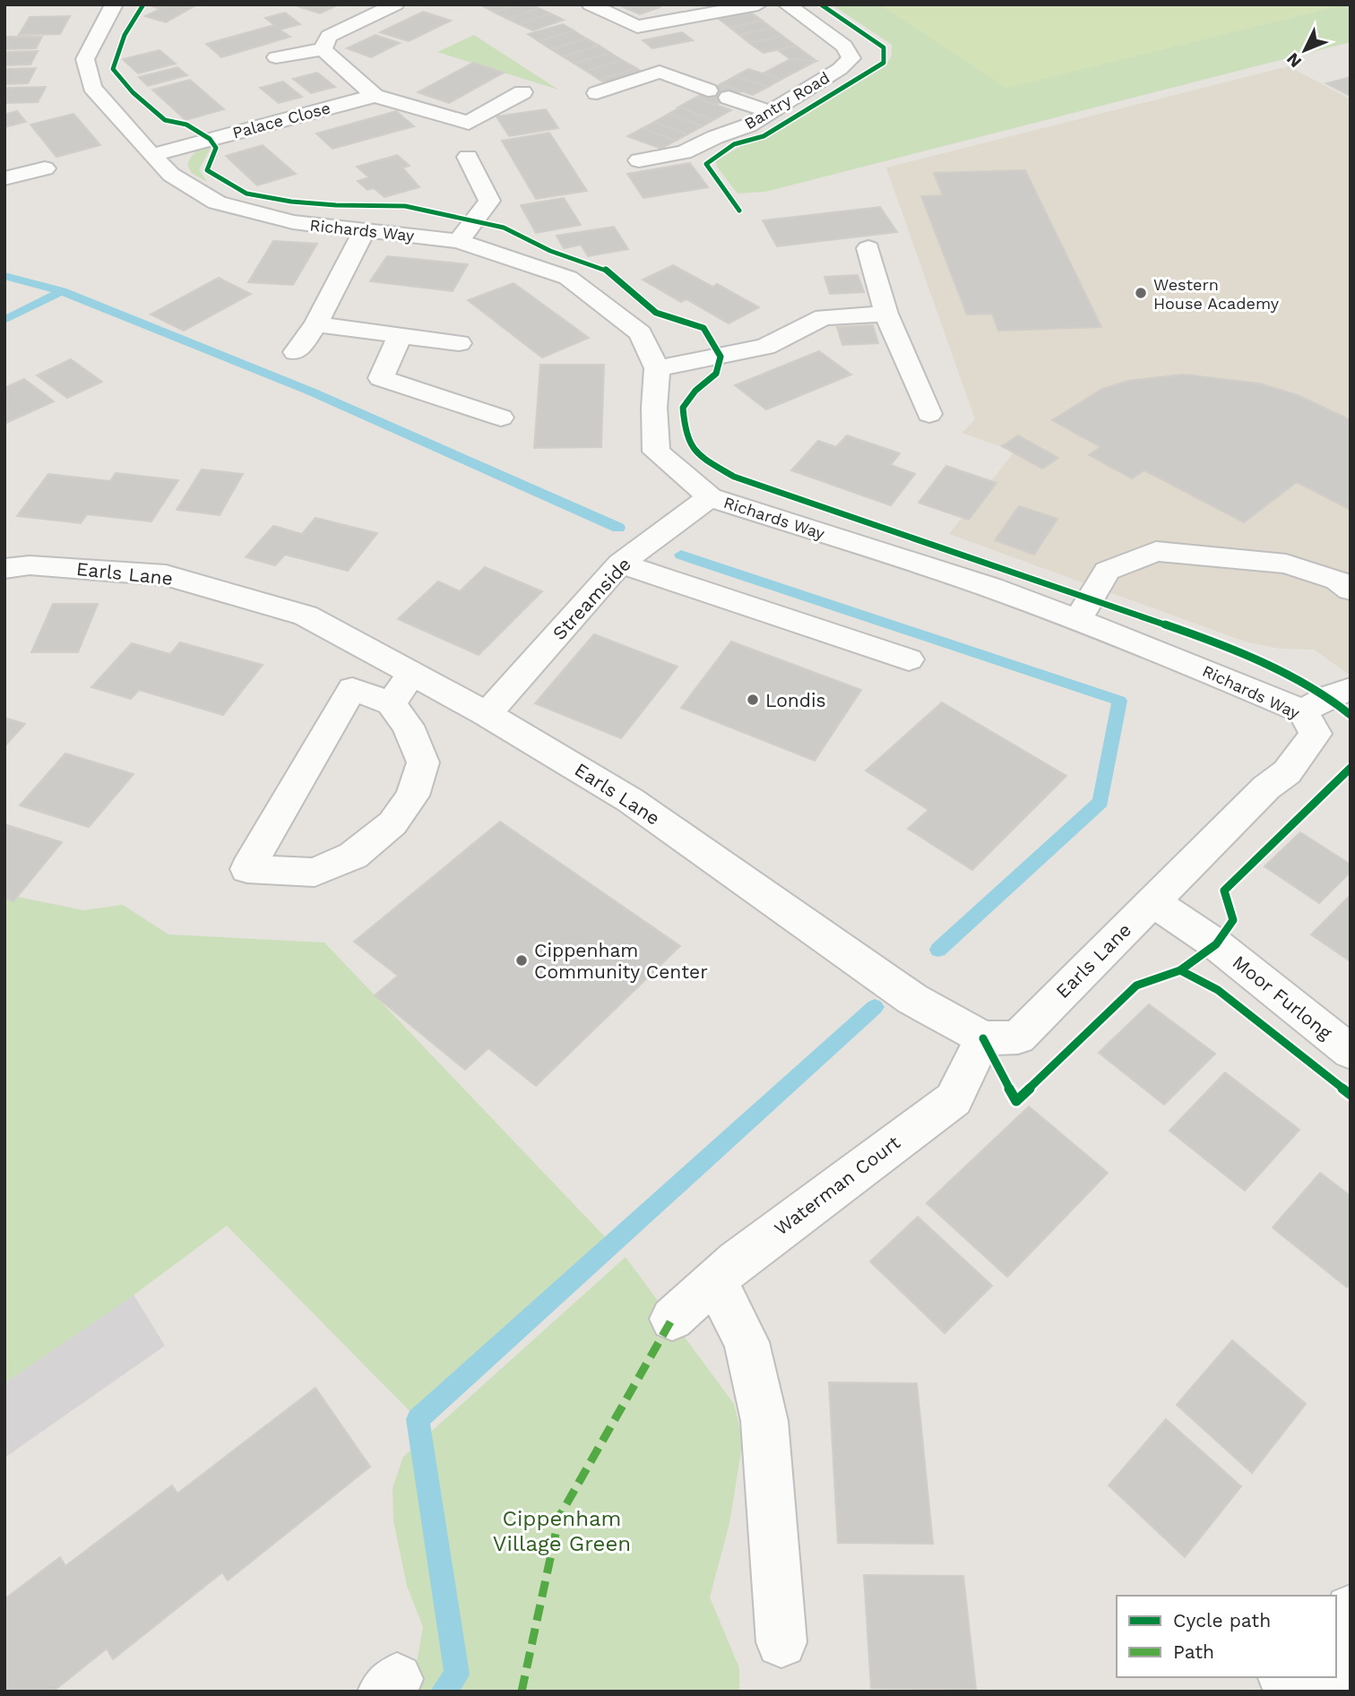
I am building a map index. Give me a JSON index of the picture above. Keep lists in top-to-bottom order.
{
  "streets": {
    "street": [
      "Bantry Road",
      "Palace Close",
      "Richards Way",
      "Earls Lane",
      "Streamside",
      "Moor Furlong",
      "Waterman Court"
    ]
  },
  "crossings": [
    ["Palace Close", "Richards Way"],
    ["Richards Way", "Earls Lane"],
    ["Richards Way", "Streamside"],
    ["Richards Way", "Moor Furlong"],
    ["Earls Lane", "Streamside"],
    ["Earls Lane", "Moor Furlong"],
    ["Earls Lane", "Waterman Court"]
  ],
  "parks": ["Cippenham Village Green"],
  "places": ["Western House Academy", "Londis", "Cippenham Community Center"],
  "legend": ["Cycle path", "Path"],
  "north": "bottom left"
}
